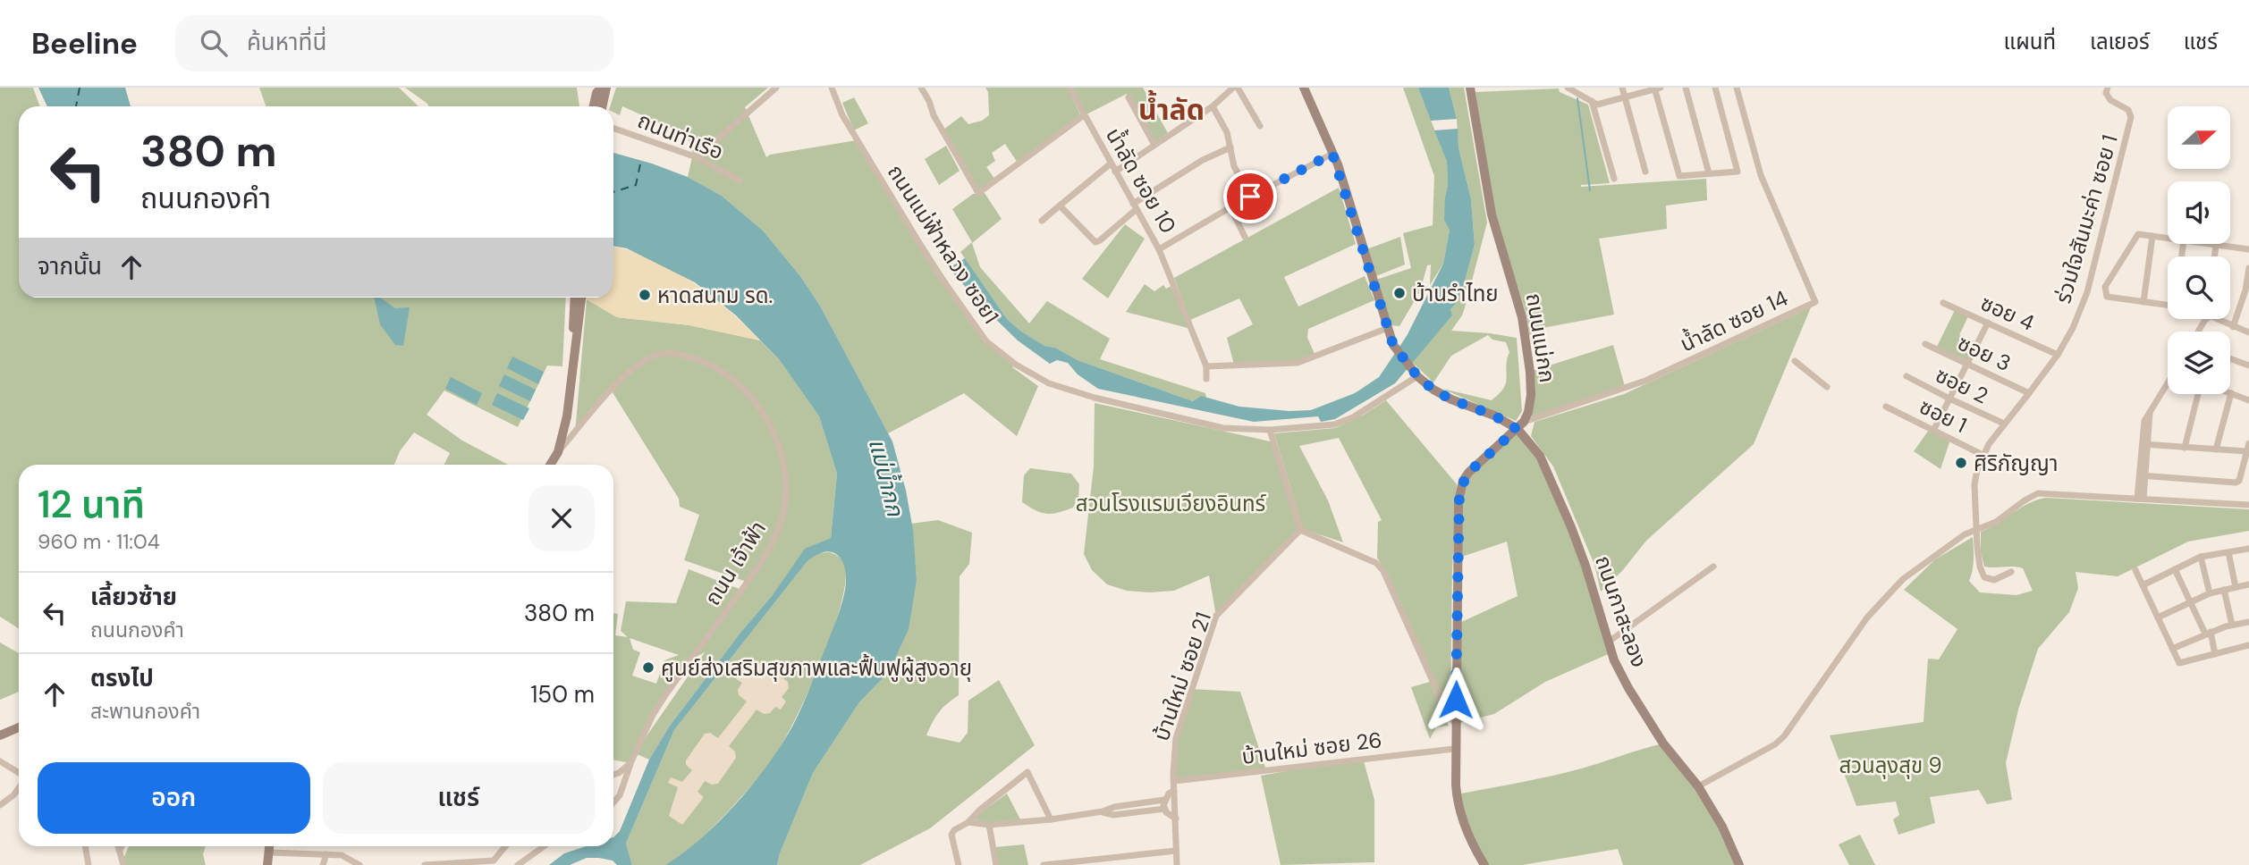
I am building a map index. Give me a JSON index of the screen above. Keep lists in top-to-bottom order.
{
  "streets": {
    "street": [
      "ถนนท่าเรือ",
      "น้ำลัด ซอย 10",
      "ร่วมใจสันมะค่า ซอย 1",
      "ถนนแม่ฟ้าหลวง ซอย1",
      "ซอย 4",
      "น้ำลัด ซอย 14",
      "ถนนแม่กก",
      "ซอย 3",
      "ซอย 2",
      "ซอย 1",
      "ถนน เจ้าฟ้า",
      "ถนนกาสะลอง",
      "บ้านใหม่ ซอย 21",
      "บ้านใหม่ ซอย 26"
    ]
  },
  "crossings": [
    ["ร่วมใจสันมะค่า ซอย 1", "ซอย 4"],
    ["ร่วมใจสันมะค่า ซอย 1", "ซอย 3"],
    ["ร่วมใจสันมะค่า ซอย 1", "ซอย 2"],
    ["ร่วมใจสันมะค่า ซอย 1", "ซอย 1"],
    ["ถนนแม่ฟ้าหลวง ซอย1", "ถนนกาสะลอง"],
    ["น้ำลัด ซอย 14", "ถนนแม่กก"],
    ["น้ำลัด ซอย 14", "ถนนกาสะลอง"],
    ["ถนนแม่กก", "ถนนกาสะลอง"],
    ["บ้านใหม่ ซอย 21", "บ้านใหม่ ซอย 26"]
  ],
  "districts": ["น้ำลัด"],
  "water": ["แม่น้ำกก"],
  "parks": ["สวนโรงแรมเวียงอินทร์", "สวนลุงสุข 9"],
  "places": [
    "บ้านรำไทย",
    "หาดสนาม รด.",
    "ศิริกัญญา",
    "ศูนย์ส่งเสริมสุขภาพและฟื้นฟูผู้สูงอายุ"
  ],
  "north": "right",
  "page": {
    "header": "Beeline",
    "search": "ค้นหาที่นี่",
    "nav": ["แผนที่", "เลเยอร์", "แชร์"],
    "turn": ["380 m", "ถนนกองคำ"],
    "then": "จากนั้น",
    "heading": ["12 นาที", "960 m · 11:04"],
    "list": [
      {
        "name": "เลี้ยวซ้าย",
        "note": "ถนนกองคำ",
        "value": "380 m"
      },
      {
        "name": "ตรงไป",
        "note": "สะพานกองคำ",
        "value": "150 m"
      }
    ],
    "buttons": ["ออก", "แชร์"]
  }
}
